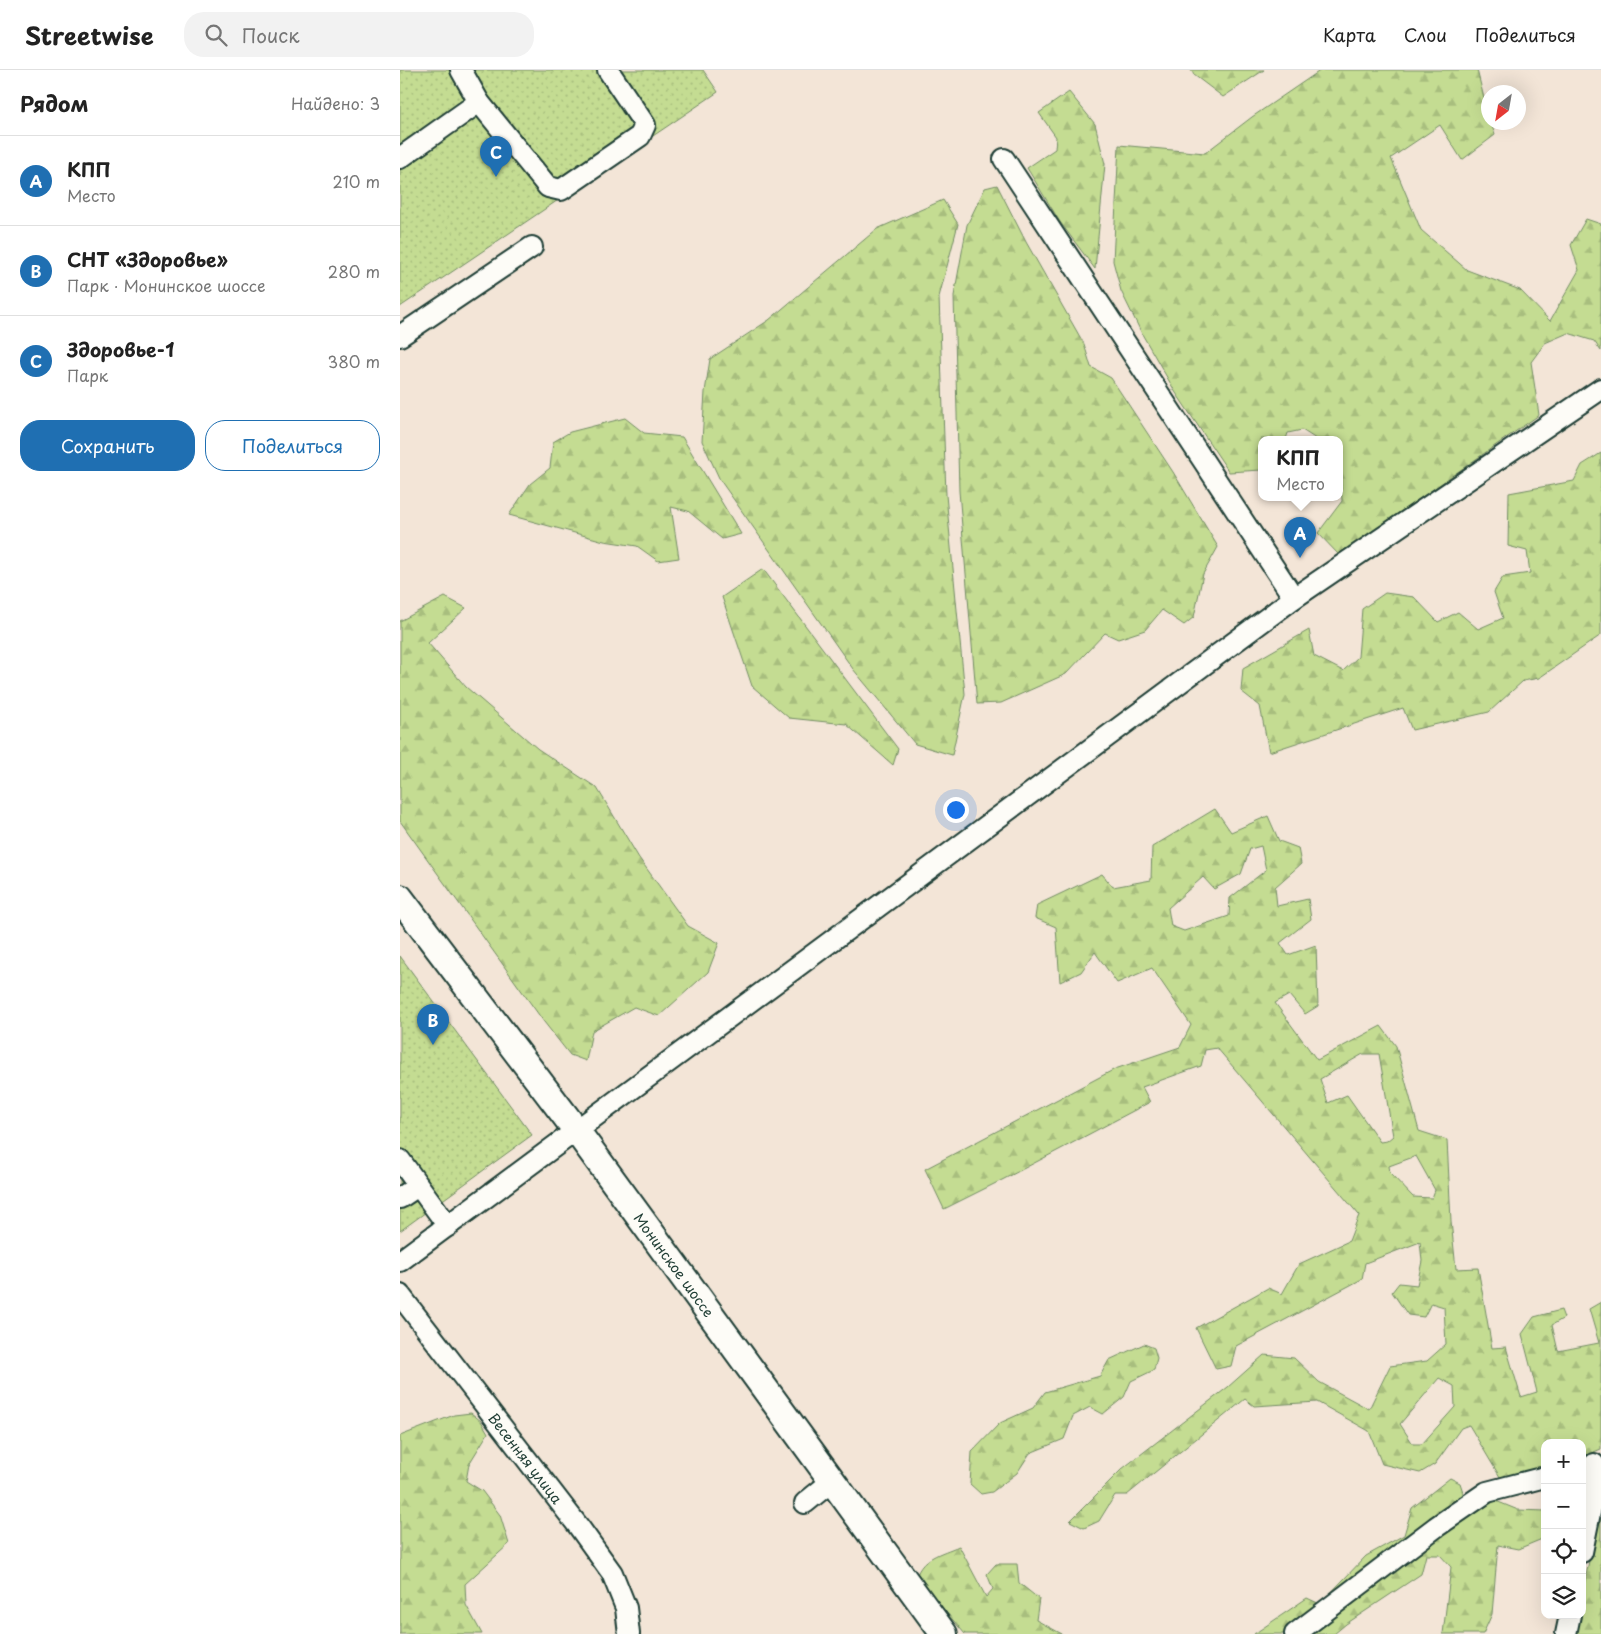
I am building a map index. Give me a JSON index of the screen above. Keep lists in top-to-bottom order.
{
  "streets": {
    "main road": ["Монинское шоссе"],
    "street": ["Весенняя улица"]
  },
  "north": "bottom left",
  "page": {
    "header": "Streetwise",
    "search": "Поиск",
    "nav": ["Карта", "Слои", "Поделиться"],
    "heading": ["Рядом", "Найдено: 3"],
    "list": [
      {
        "mark": "A",
        "name": "КПП",
        "note": "Место",
        "value": "210 m"
      },
      {
        "mark": "B",
        "name": "СНТ «Здоровье»",
        "note": "Парк · Монинское шоссе",
        "value": "280 m"
      },
      {
        "mark": "C",
        "name": "Здоровье-1",
        "note": "Парк",
        "value": "380 m"
      }
    ],
    "pins": ["C", "A", "B"],
    "buttons": ["Сохранить", "Поделиться"],
    "popup": ["КПП", "Место"],
    "map_buttons": ["+", "−"]
  }
}
